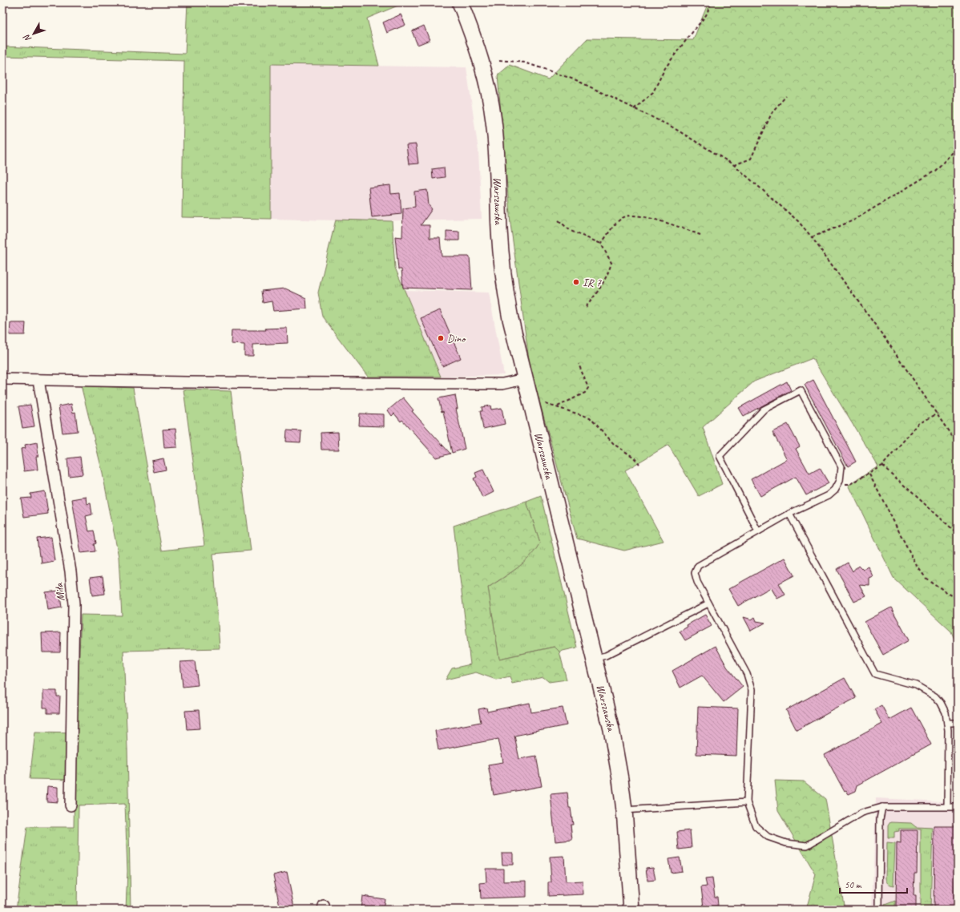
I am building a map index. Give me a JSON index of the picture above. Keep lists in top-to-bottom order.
{
  "streets": {
    "main road": ["Warszawska"],
    "street": ["Miła"]
  },
  "places": ["IR 7", "Dino"],
  "scale_bar": "50 m",
  "north": "bottom left"
}
